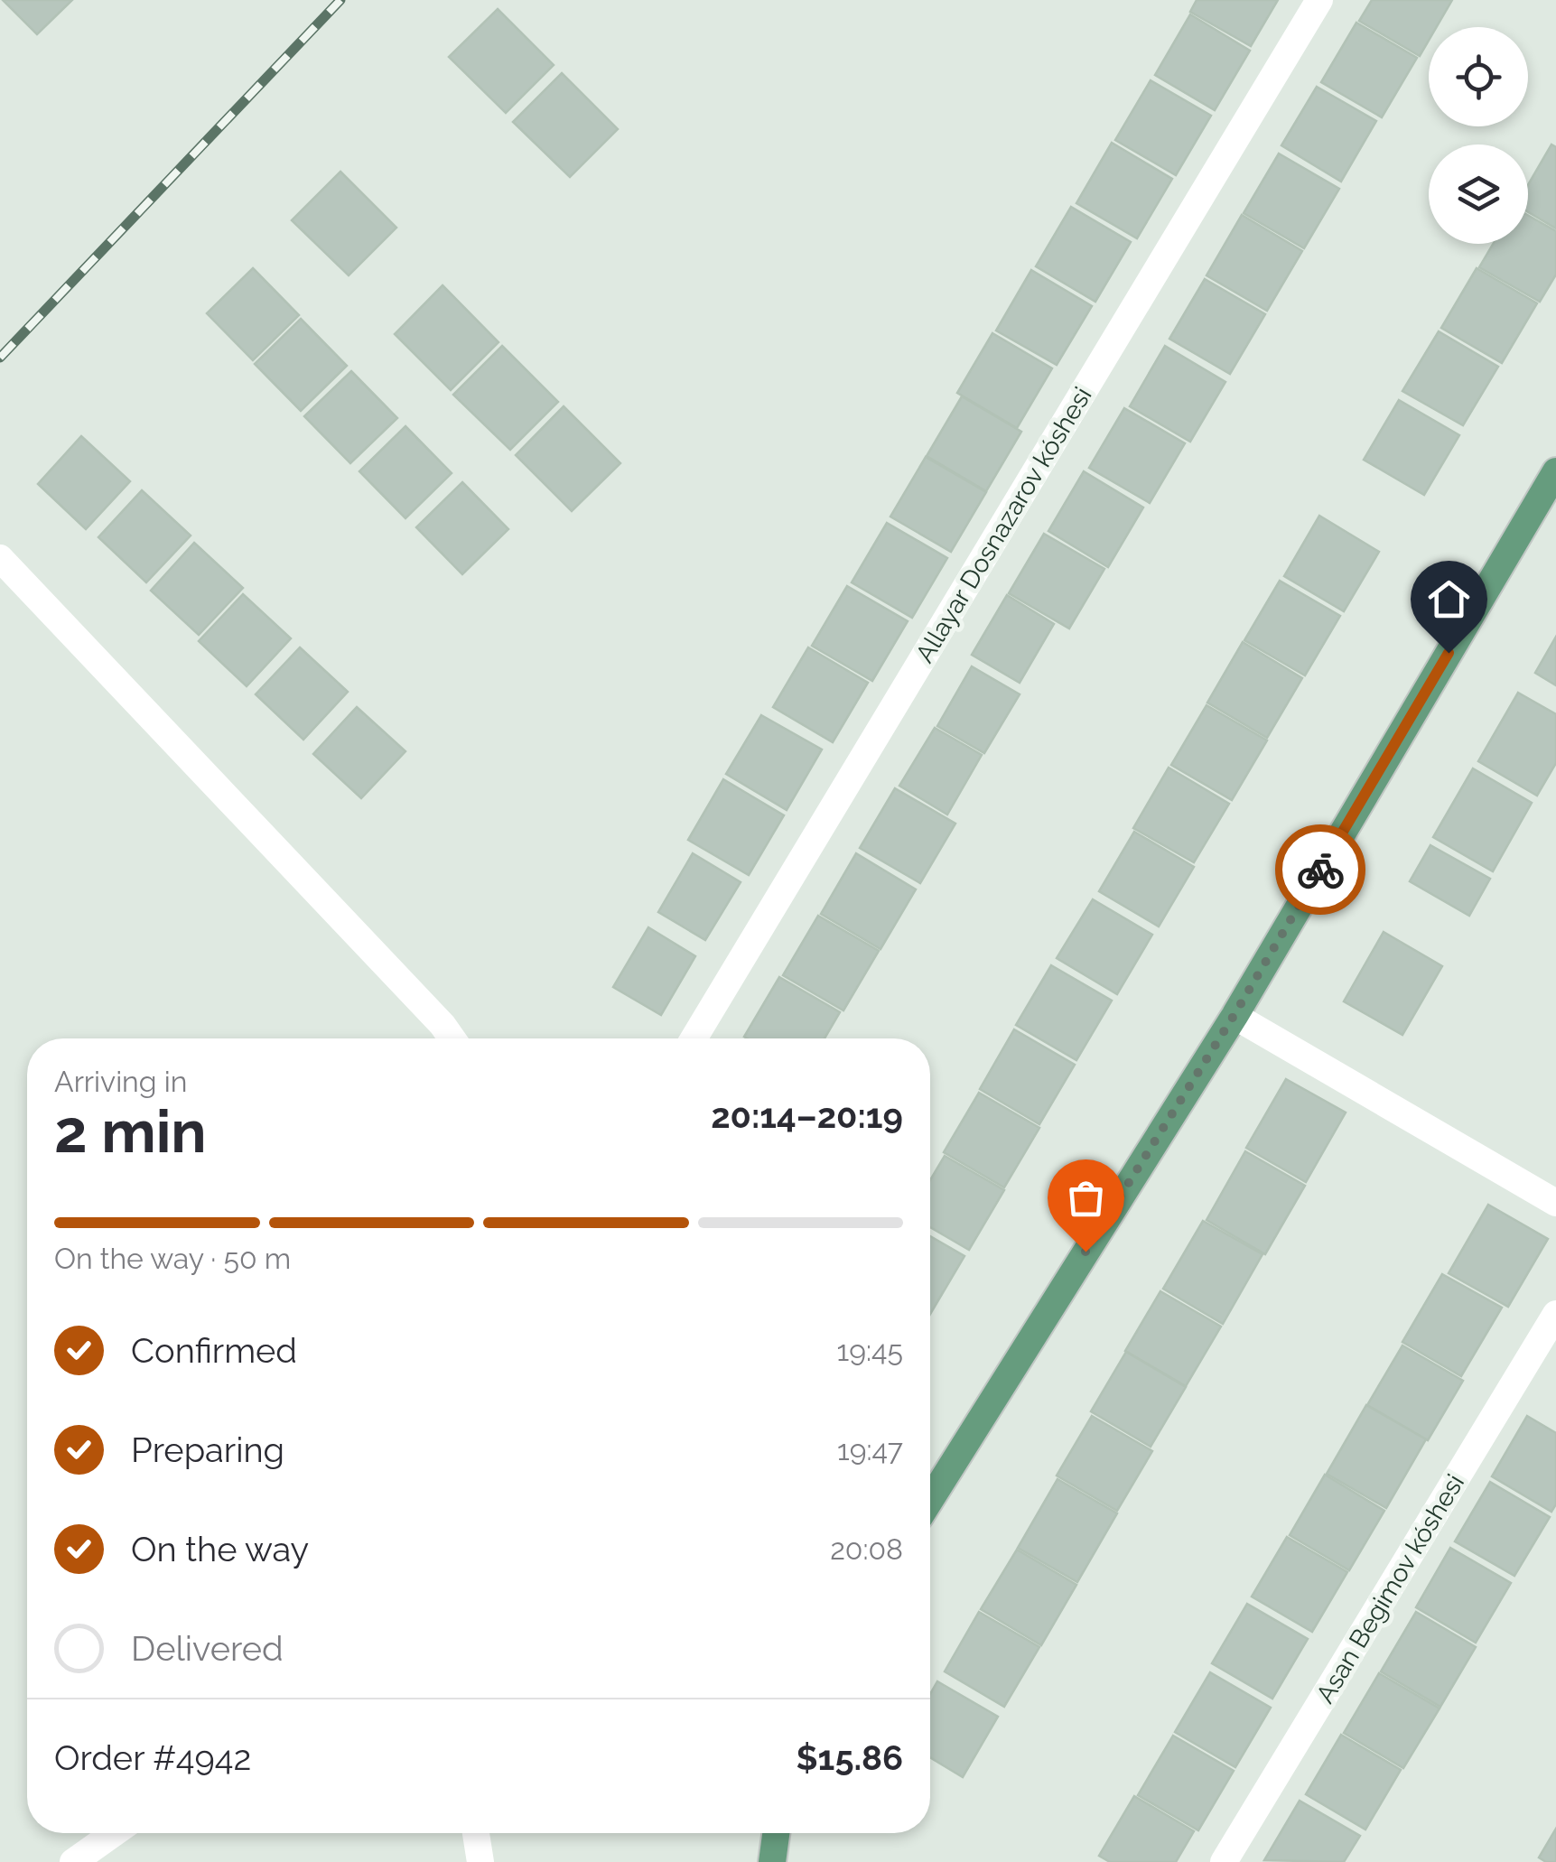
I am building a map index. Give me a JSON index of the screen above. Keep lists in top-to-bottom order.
{
  "streets": {
    "street": ["Allayar Dosnazarov kóshesi", "Asan Begimov kóshesi"]
  },
  "page": {
    "heading": ["2 min", "Arriving in", "20:14–20:19"],
    "panel": ["Order #4942", "$15.86"],
    "bar": "On the way · 50 m",
    "list": [
      ["Confirmed", "19:45"],
      ["Preparing", "19:47"],
      ["On the way", "20:08"],
      "Delivered"
    ]
  }
}
